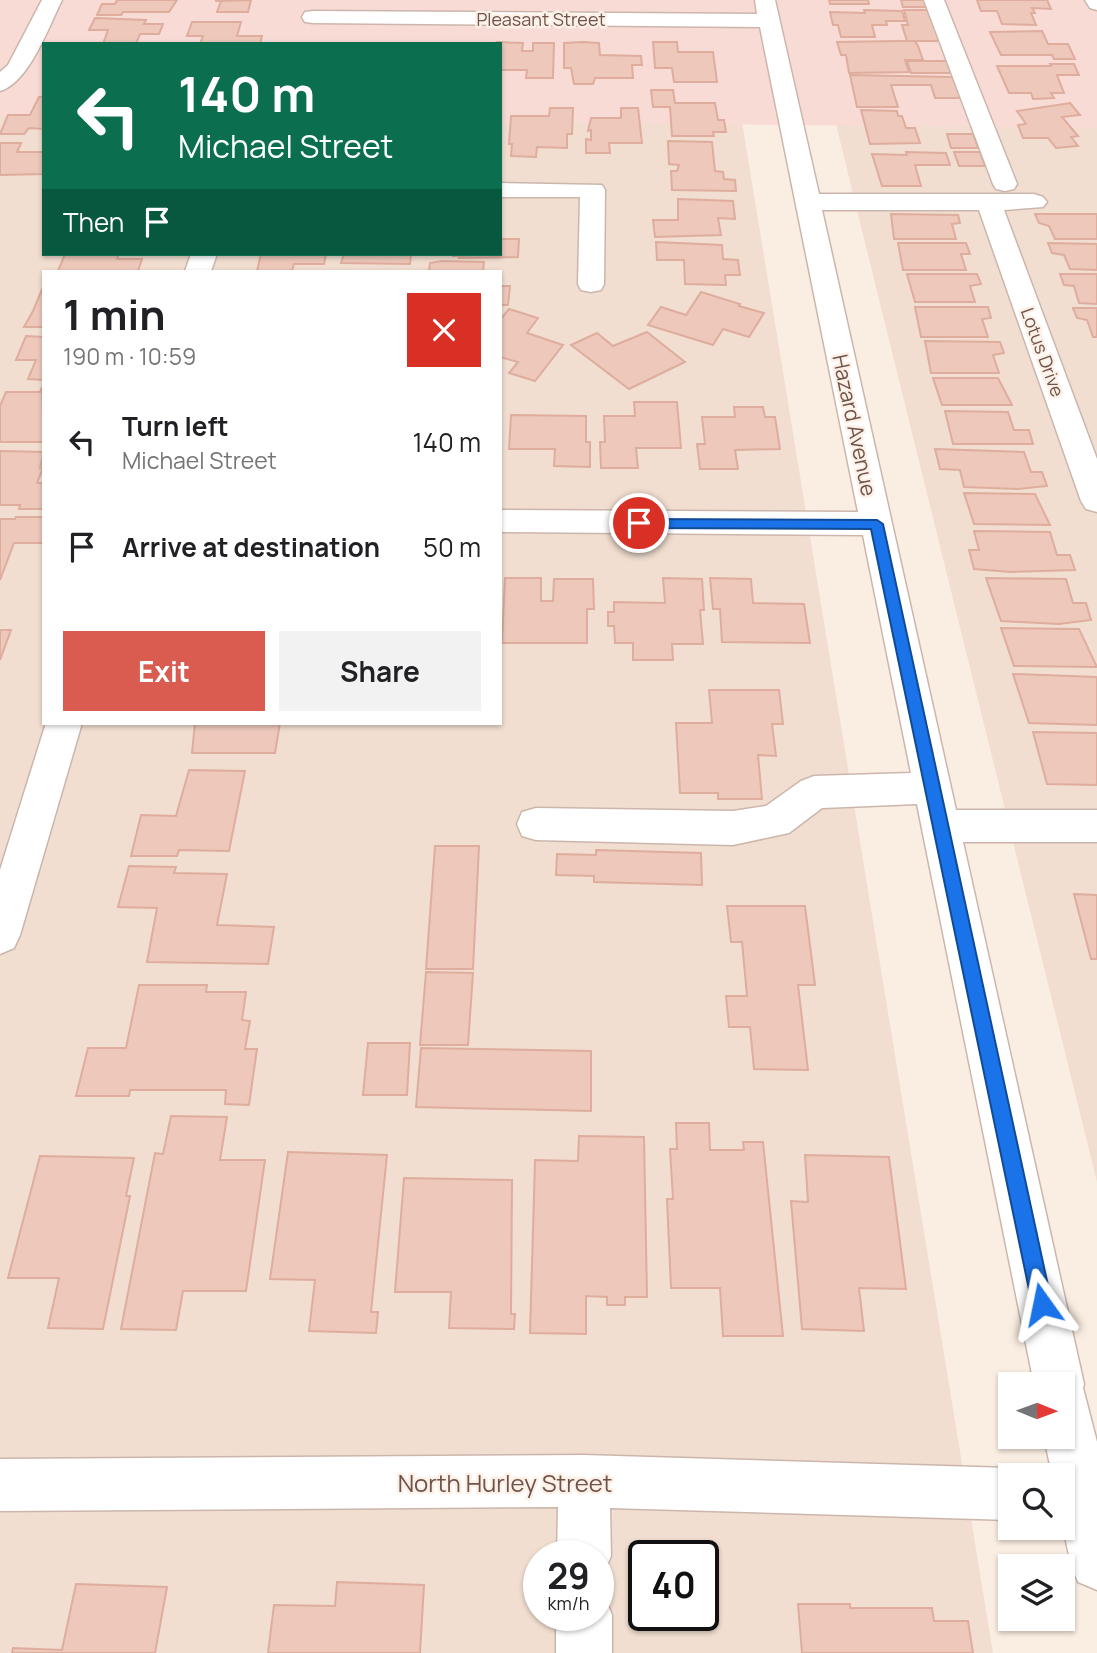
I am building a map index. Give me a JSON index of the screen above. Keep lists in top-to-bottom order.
{
  "streets": {
    "street": [
      "Pleasant Street",
      "Lotus Drive",
      "Hazard Avenue",
      "North Hurley Street"
    ]
  },
  "crossings": [
    ["Pleasant Street", "Hazard Avenue"]
  ],
  "north": "right",
  "page": {
    "turn": ["140 m", "Michael Street"],
    "then": "Then",
    "heading": ["1 min", "190 m · 10:59"],
    "list": [
      {
        "name": "Turn left",
        "note": "Michael Street",
        "value": "140 m"
      },
      {
        "name": "Arrive at destination",
        "value": "50 m"
      }
    ],
    "buttons": ["Exit", "Share"],
    "speed": "29 km/h",
    "limit": "40"
  }
}
